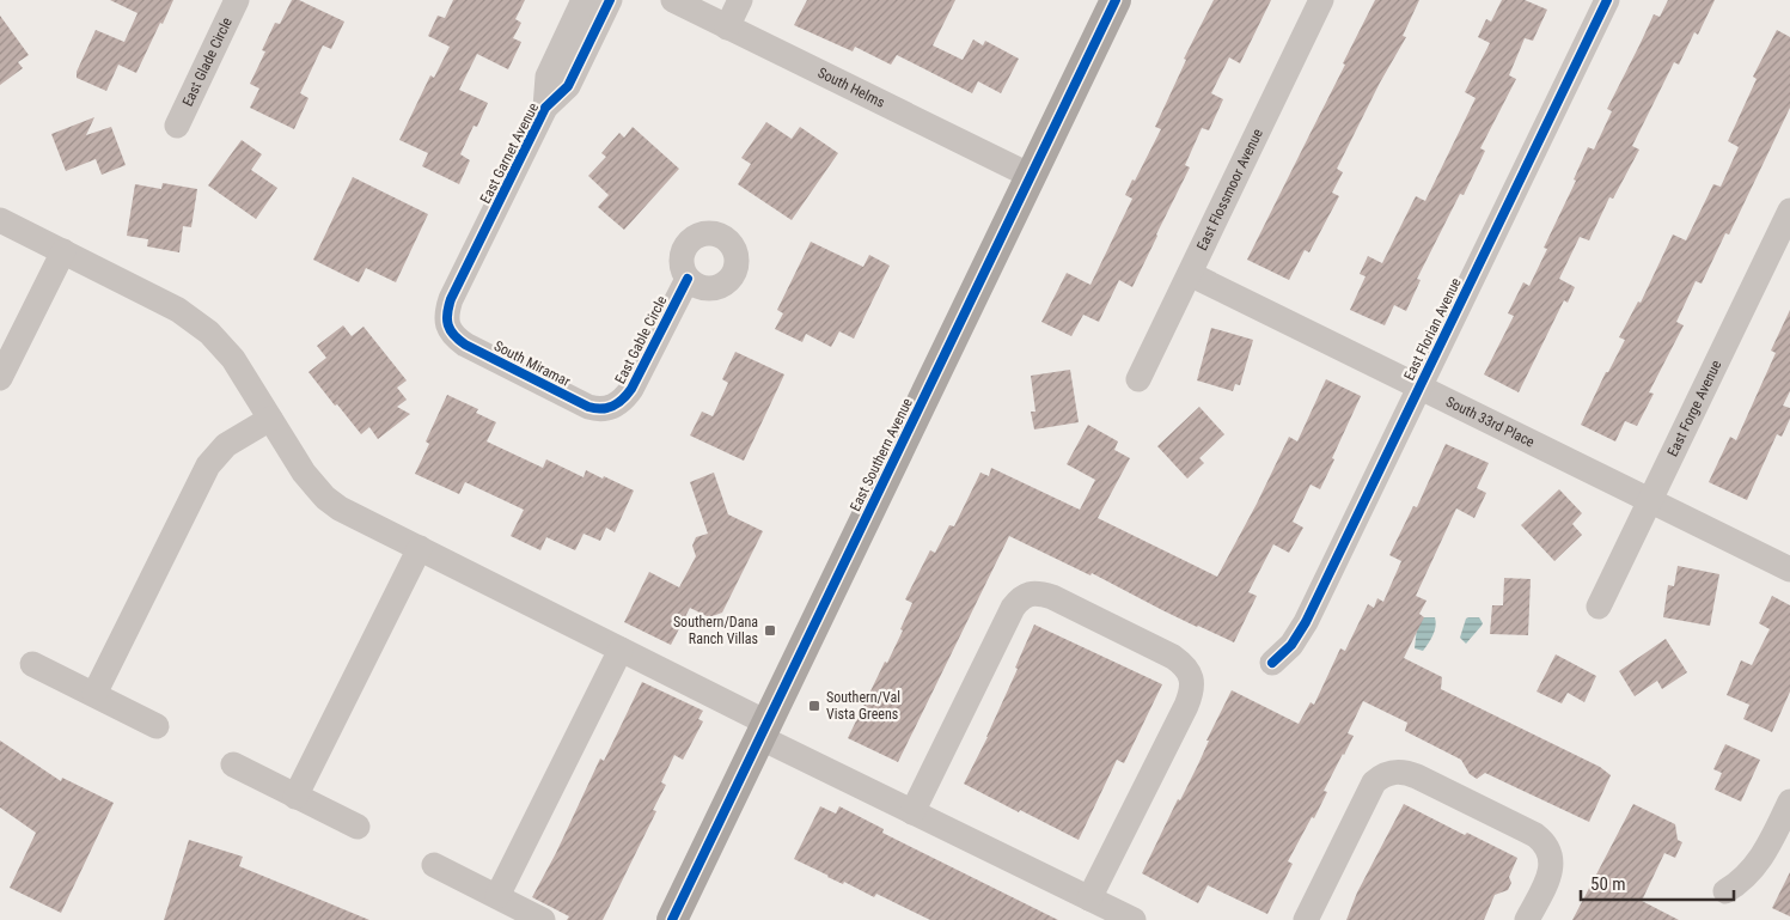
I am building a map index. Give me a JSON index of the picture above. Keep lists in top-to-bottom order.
{
  "streets": {
    "main road": ["East Southern Avenue"],
    "street": [
      "East Glade Circle",
      "South Helms",
      "East Garnet Avenue",
      "East Flossmoor Avenue",
      "East Florian Avenue",
      "East Gable Circle",
      "South Miramar",
      "East Forge Avenue",
      "South 33rd Place"
    ]
  },
  "crossings": [
    ["South Helms", "East Southern Avenue"],
    ["East Garnet Avenue", "South Miramar"],
    ["East Flossmoor Avenue", "South 33rd Place"],
    ["East Florian Avenue", "South 33rd Place"],
    ["East Gable Circle", "South Miramar"],
    ["East Forge Avenue", "South 33rd Place"]
  ],
  "places": {
    "transit": ["Southern/Dana Ranch Villas", "Southern/Val Vista Greens"]
  },
  "scale_bar": "50 m"
}
